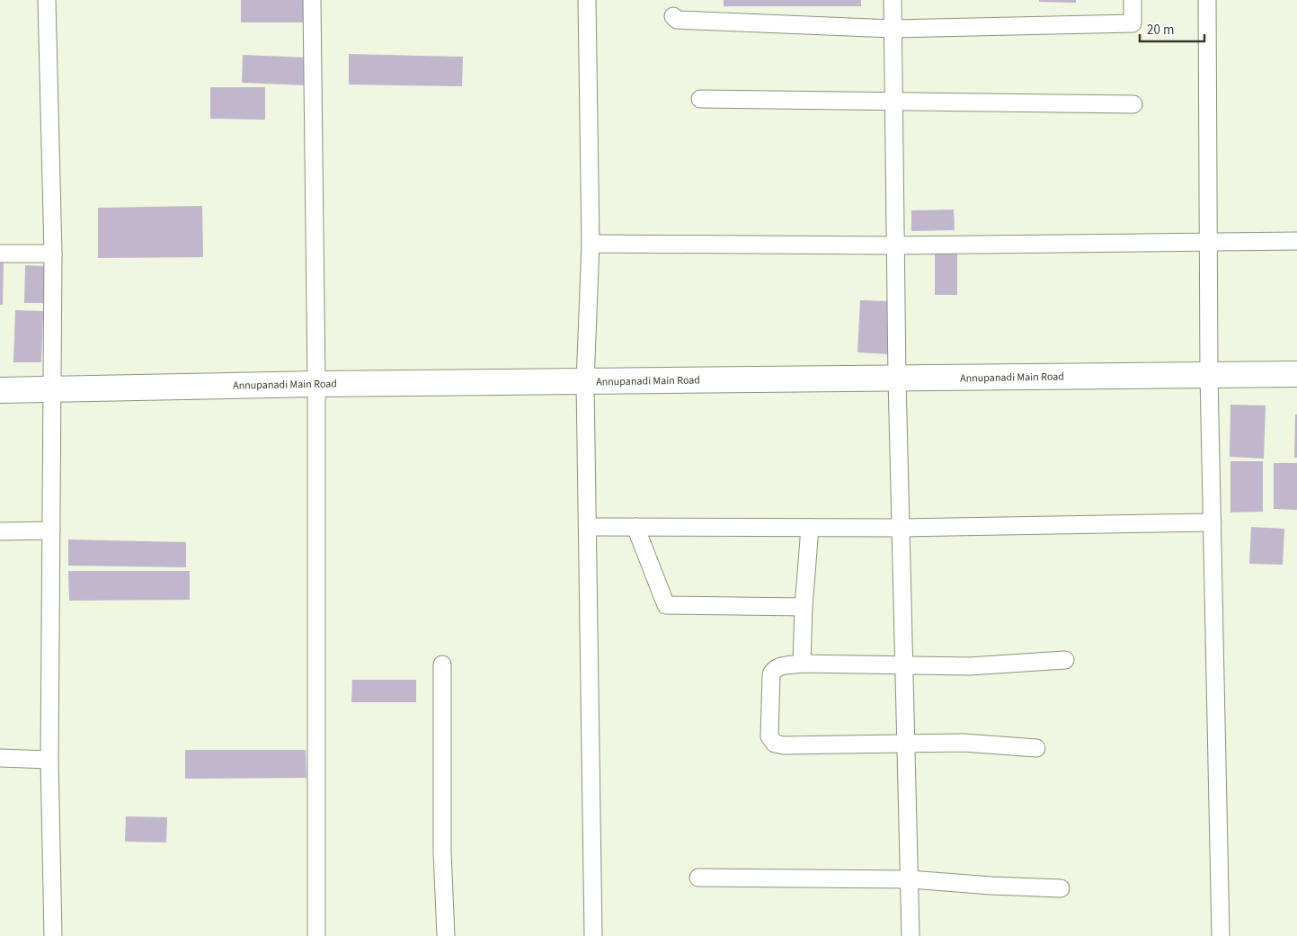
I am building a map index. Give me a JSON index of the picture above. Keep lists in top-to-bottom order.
{
  "streets": {
    "street": ["Annupanadi Main Road"]
  },
  "scale_bar": "20 m"
}
